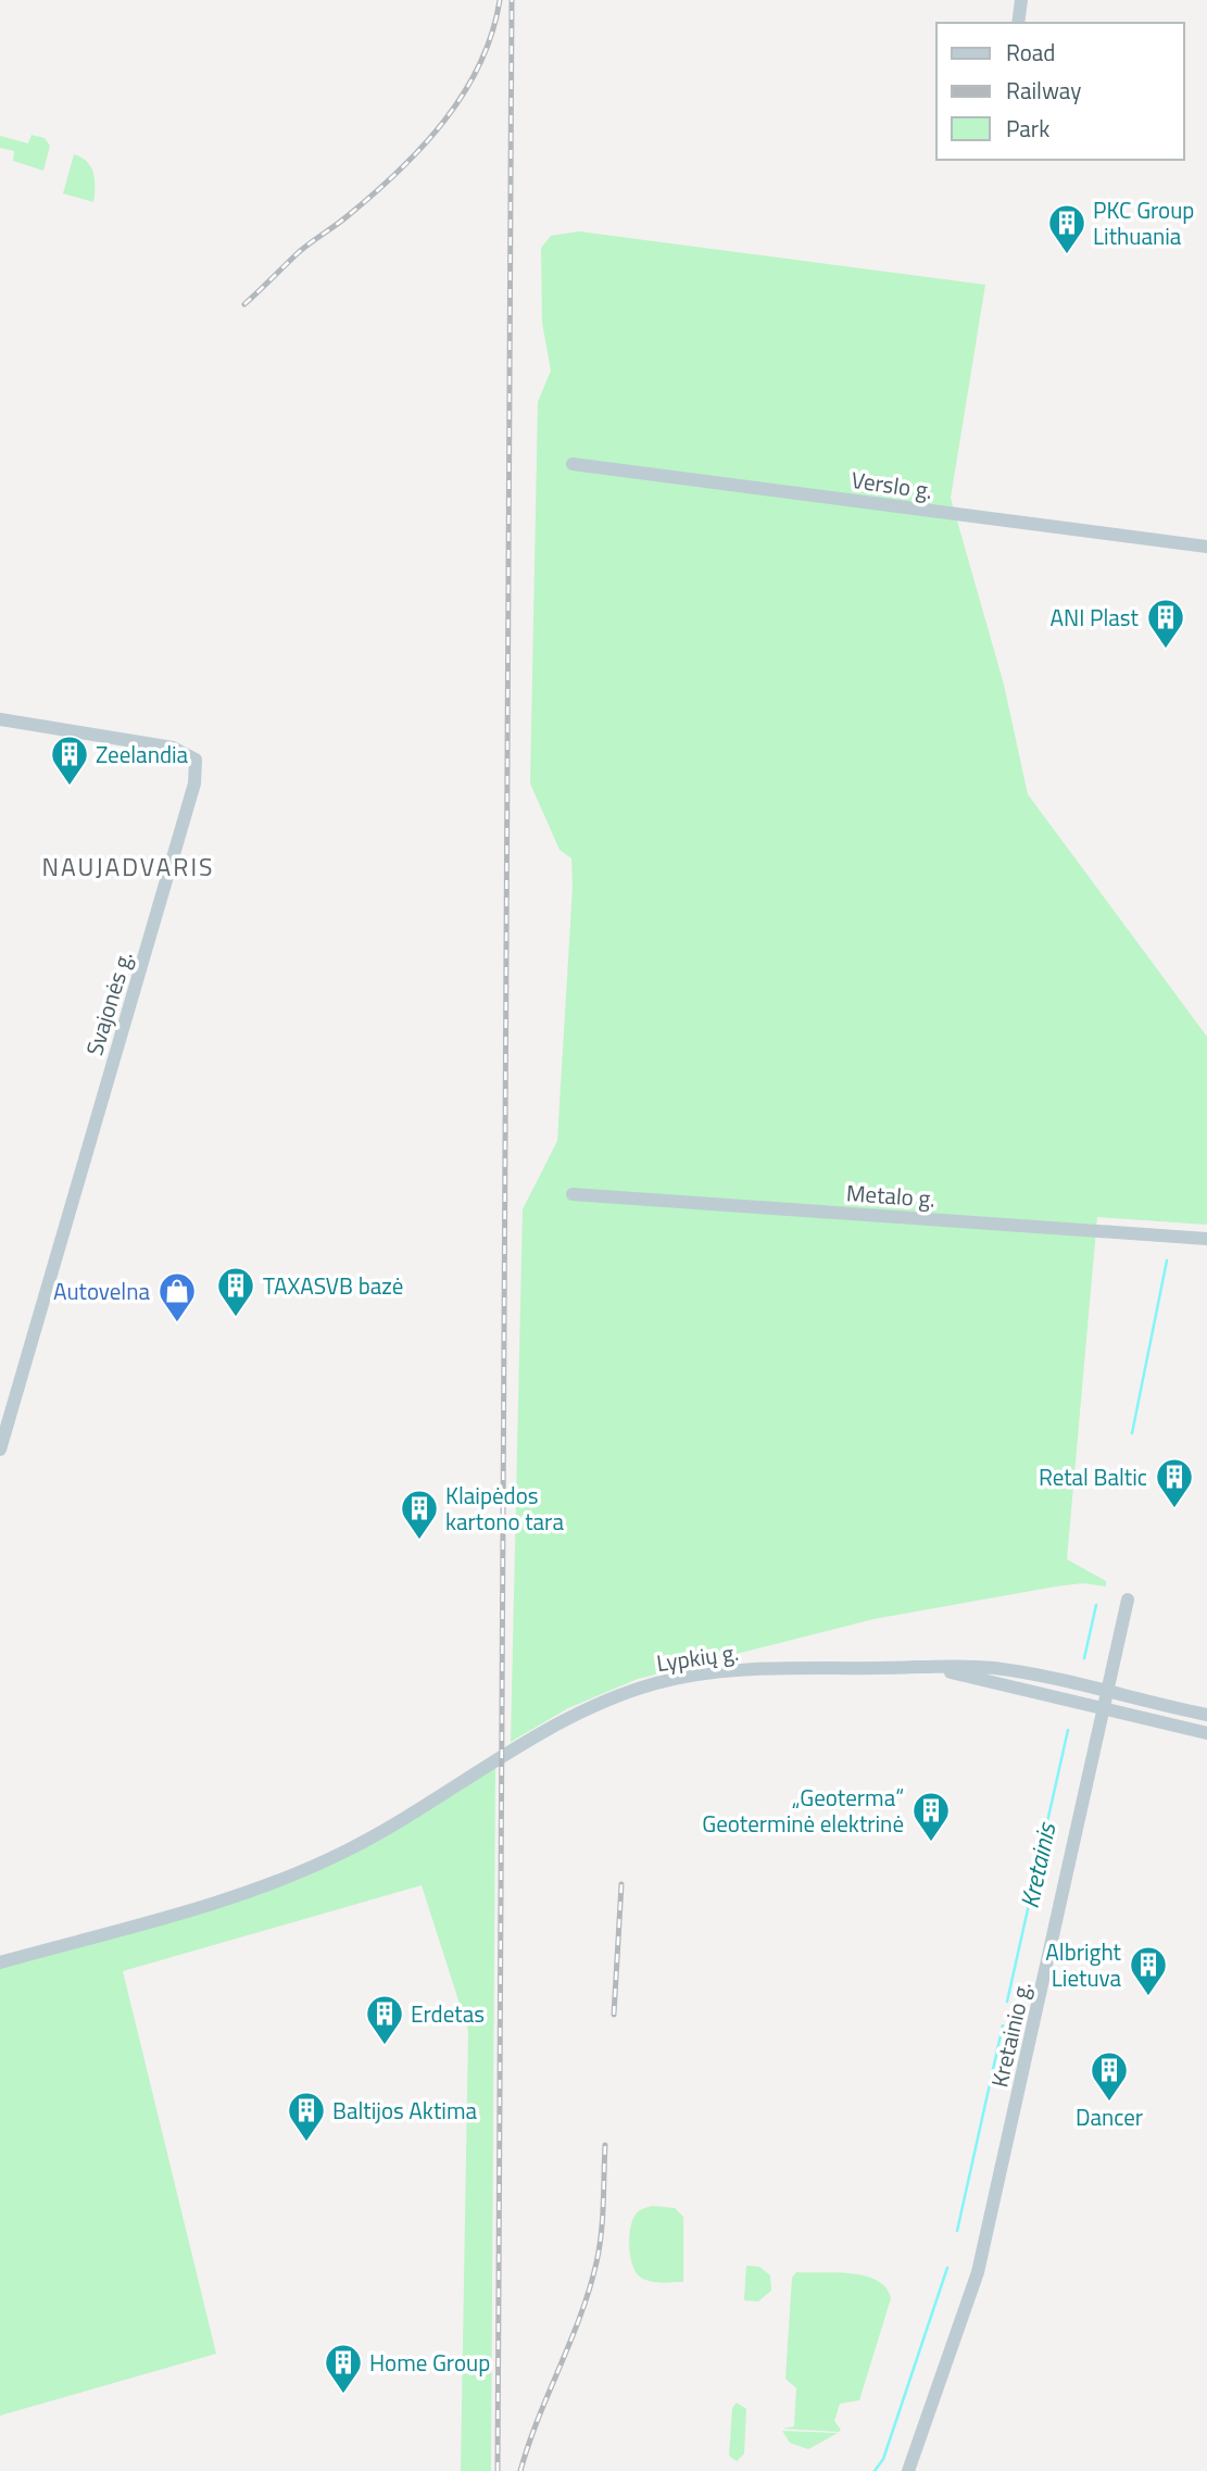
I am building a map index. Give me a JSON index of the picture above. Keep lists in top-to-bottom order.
{
  "streets": {
    "street": [
      "Verslo g.",
      "Svajonės g.",
      "Metalo g.",
      "Lypkių g.",
      "Kretainio g."
    ]
  },
  "crossings": [
    ["Lypkių g.", "Kretainio g."]
  ],
  "districts": ["NAUJADVARIS"],
  "water": ["Kretainis"],
  "places": {
    "building": [
      "PKC Group Lithuania",
      "ANI Plast",
      "Zeelandia",
      "TAXASVB bazė",
      "Retal Baltic",
      "Klaipėdos kartono tara",
      "„Geoterma“ Geoterminė elektrinė",
      "Albright Lietuva",
      "Erdetas",
      "Dancer",
      "Baltijos Aktima",
      "Home Group"
    ],
    "shop": ["Autovelna"]
  },
  "legend": ["Road", "Railway", "Park"]
}
